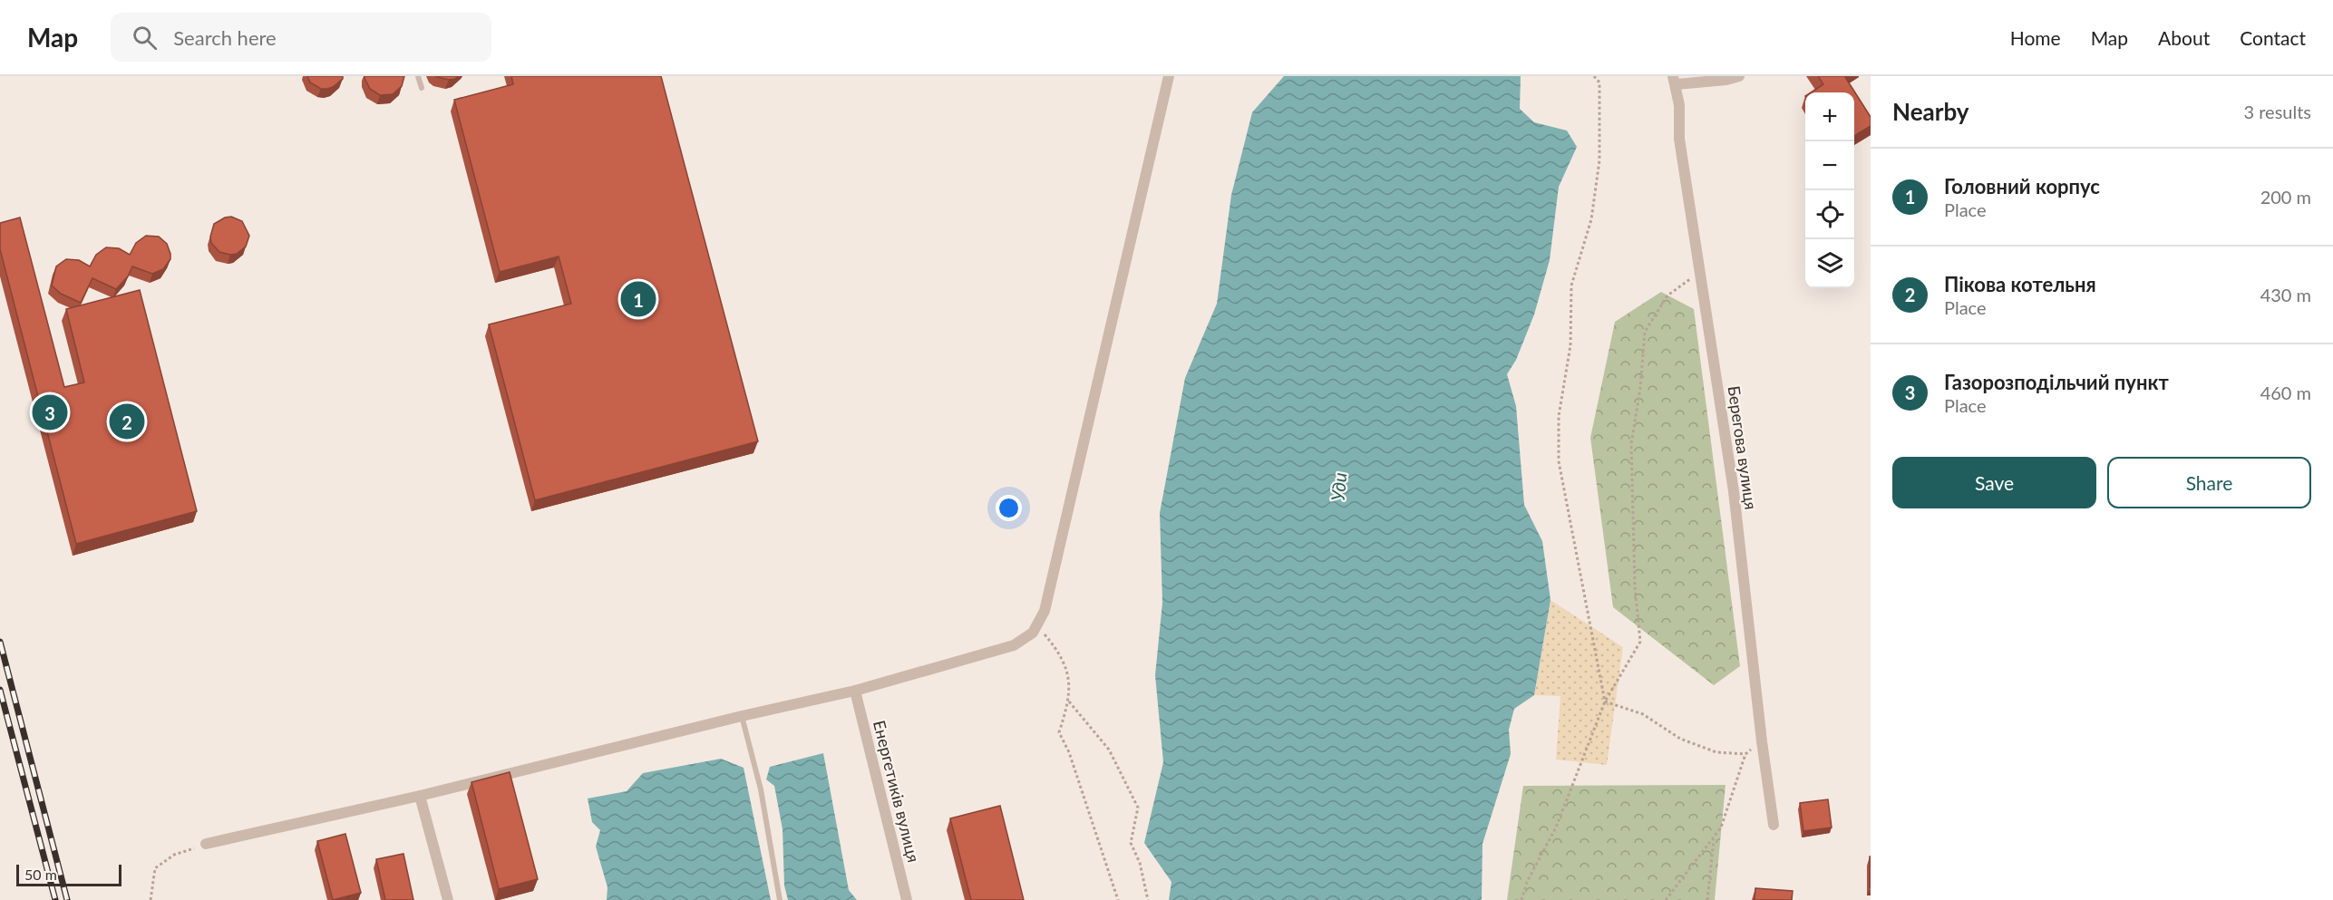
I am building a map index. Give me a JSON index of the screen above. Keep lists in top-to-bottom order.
{
  "streets": {
    "street": ["Берегова вулиця", "Енергетиків вулиця"]
  },
  "water": ["Уди"],
  "scale_bar": "50 m",
  "page": {
    "header": "Map",
    "search": "Search here",
    "nav": [
      "Home",
      "Map",
      "About",
      "Contact"
    ],
    "heading": ["Nearby", "3 results"],
    "map_buttons": ["+", "−"],
    "list": [
      {
        "mark": "1",
        "name": "Головний корпус",
        "note": "Place",
        "value": "200 m"
      },
      {
        "mark": "2",
        "name": "Пікова котельня",
        "note": "Place",
        "value": "430 m"
      },
      {
        "mark": "3",
        "name": "Газорозподільчий пункт",
        "note": "Place",
        "value": "460 m"
      }
    ],
    "pins": ["1", "3", "2"],
    "buttons": ["Save", "Share"],
    "scale": "50 m"
  }
}
